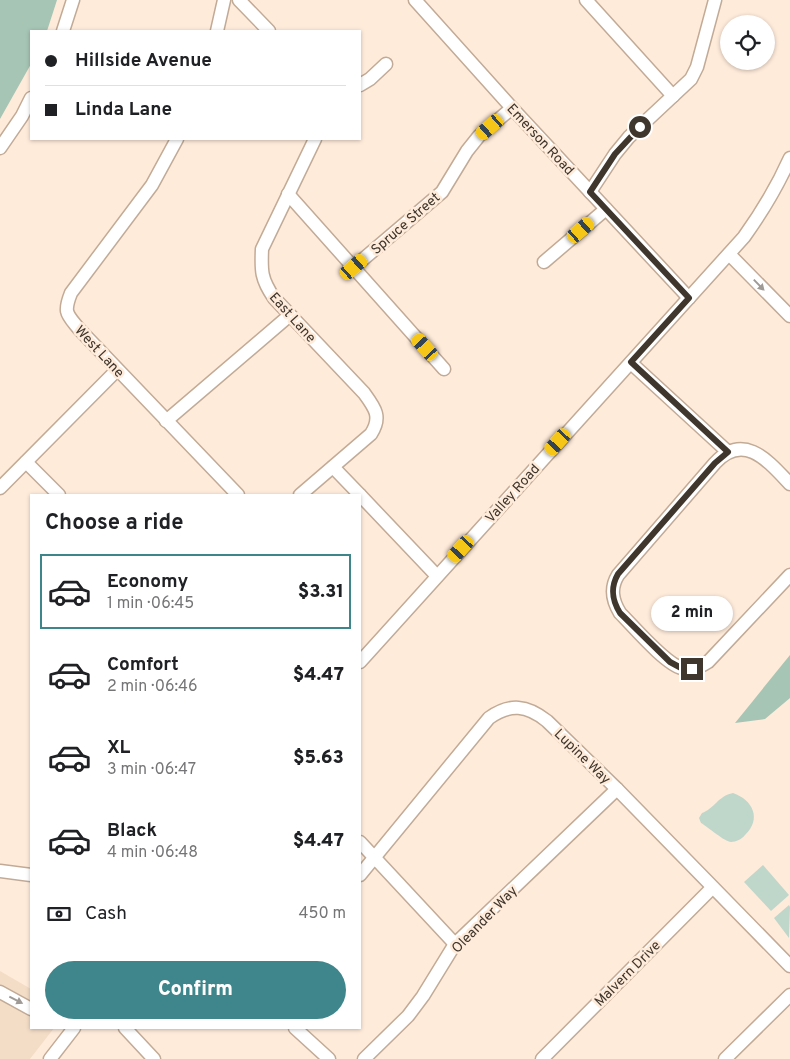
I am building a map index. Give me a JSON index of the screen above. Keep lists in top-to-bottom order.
{
  "streets": {
    "street": [
      "Emerson Road",
      "Spruce Street",
      "East Lane",
      "West Lane",
      "Valley Road",
      "Lupine Way",
      "Oleander Way",
      "Malvern Drive"
    ]
  },
  "crossings": [
    ["Emerson Road", "Spruce Street"],
    ["Emerson Road", "Valley Road"],
    ["Lupine Way", "Oleander Way"],
    ["Lupine Way", "Malvern Drive"]
  ],
  "page": {
    "banner": ["Hillside Avenue", "Linda Lane"],
    "heading": "Choose a ride",
    "list": [
      {
        "name": "Economy",
        "note": "1 min · 06:45",
        "value": "$3.31"
      },
      {
        "name": "Comfort",
        "note": "2 min · 06:46",
        "value": "$4.47"
      },
      {
        "name": "XL",
        "note": "3 min · 06:47",
        "value": "$5.63"
      },
      {
        "name": "Black",
        "note": "4 min · 06:48",
        "value": "$4.47"
      }
    ],
    "bubble": "2 min",
    "pay": ["Cash", "450 m"],
    "buttons": "Confirm"
  }
}
